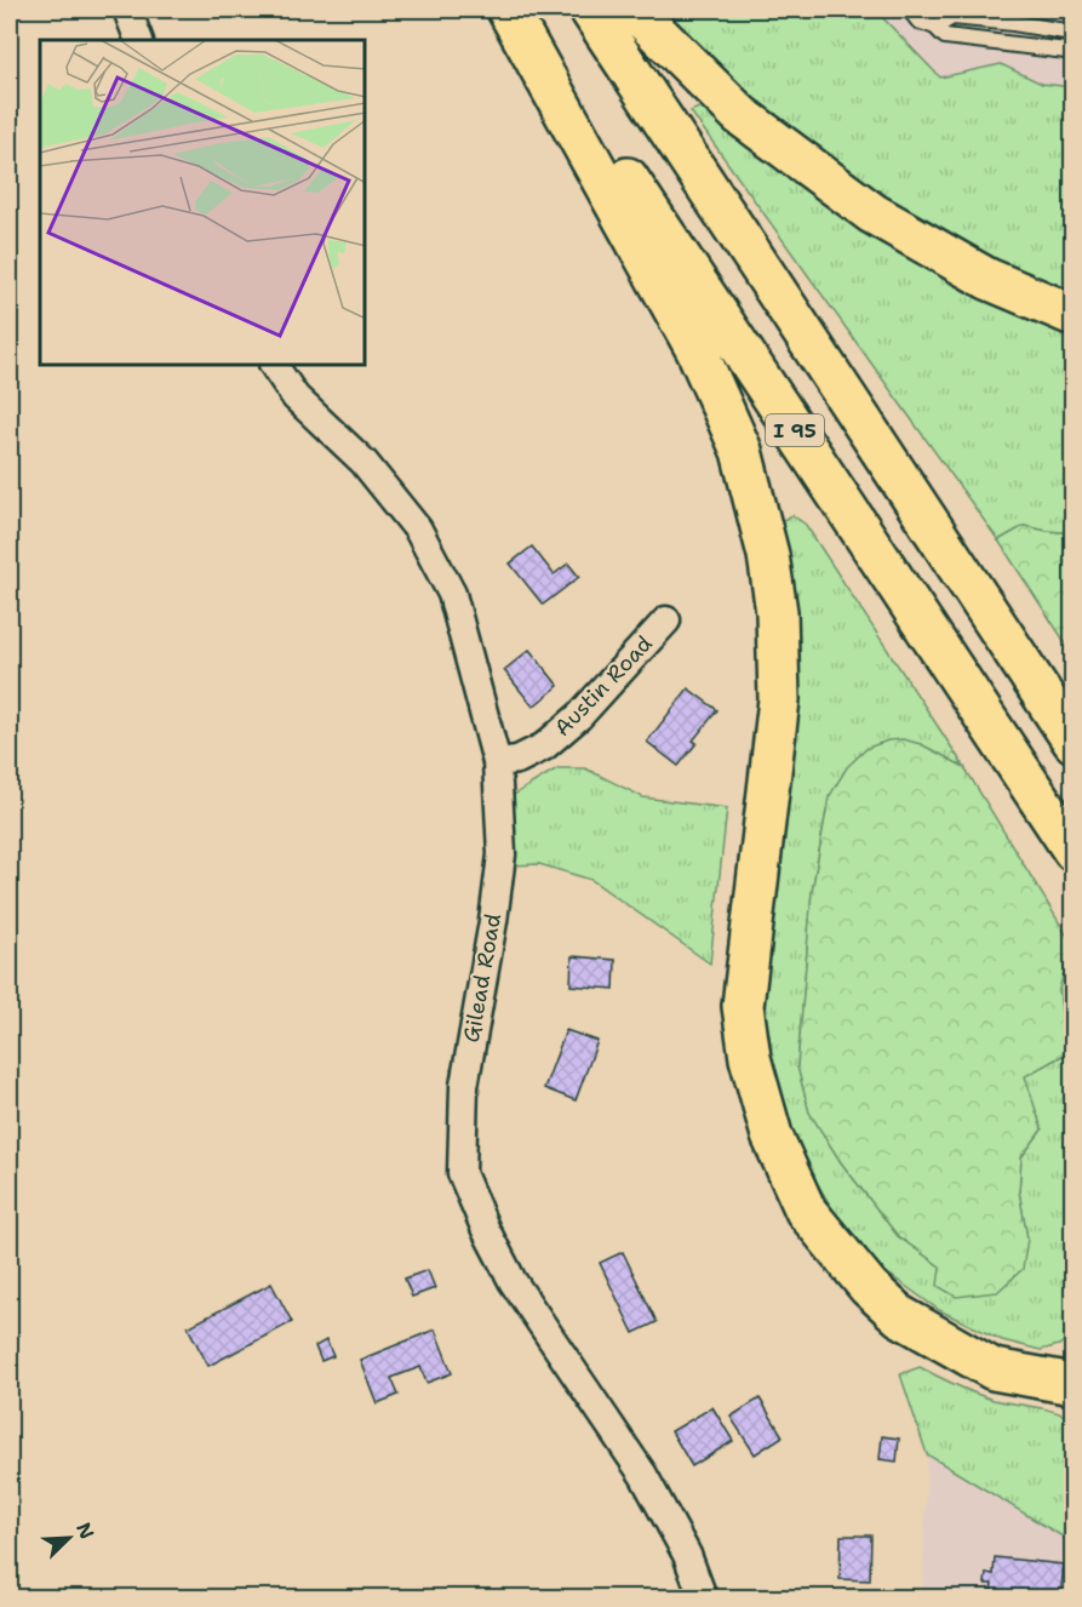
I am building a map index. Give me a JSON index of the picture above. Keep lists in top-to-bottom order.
{
  "streets": {
    "highway": ["I 95"],
    "street": ["Austin Road", "Gilead Road"]
  },
  "crossings": [
    ["Austin Road", "Gilead Road"]
  ],
  "north": "top right"
}
